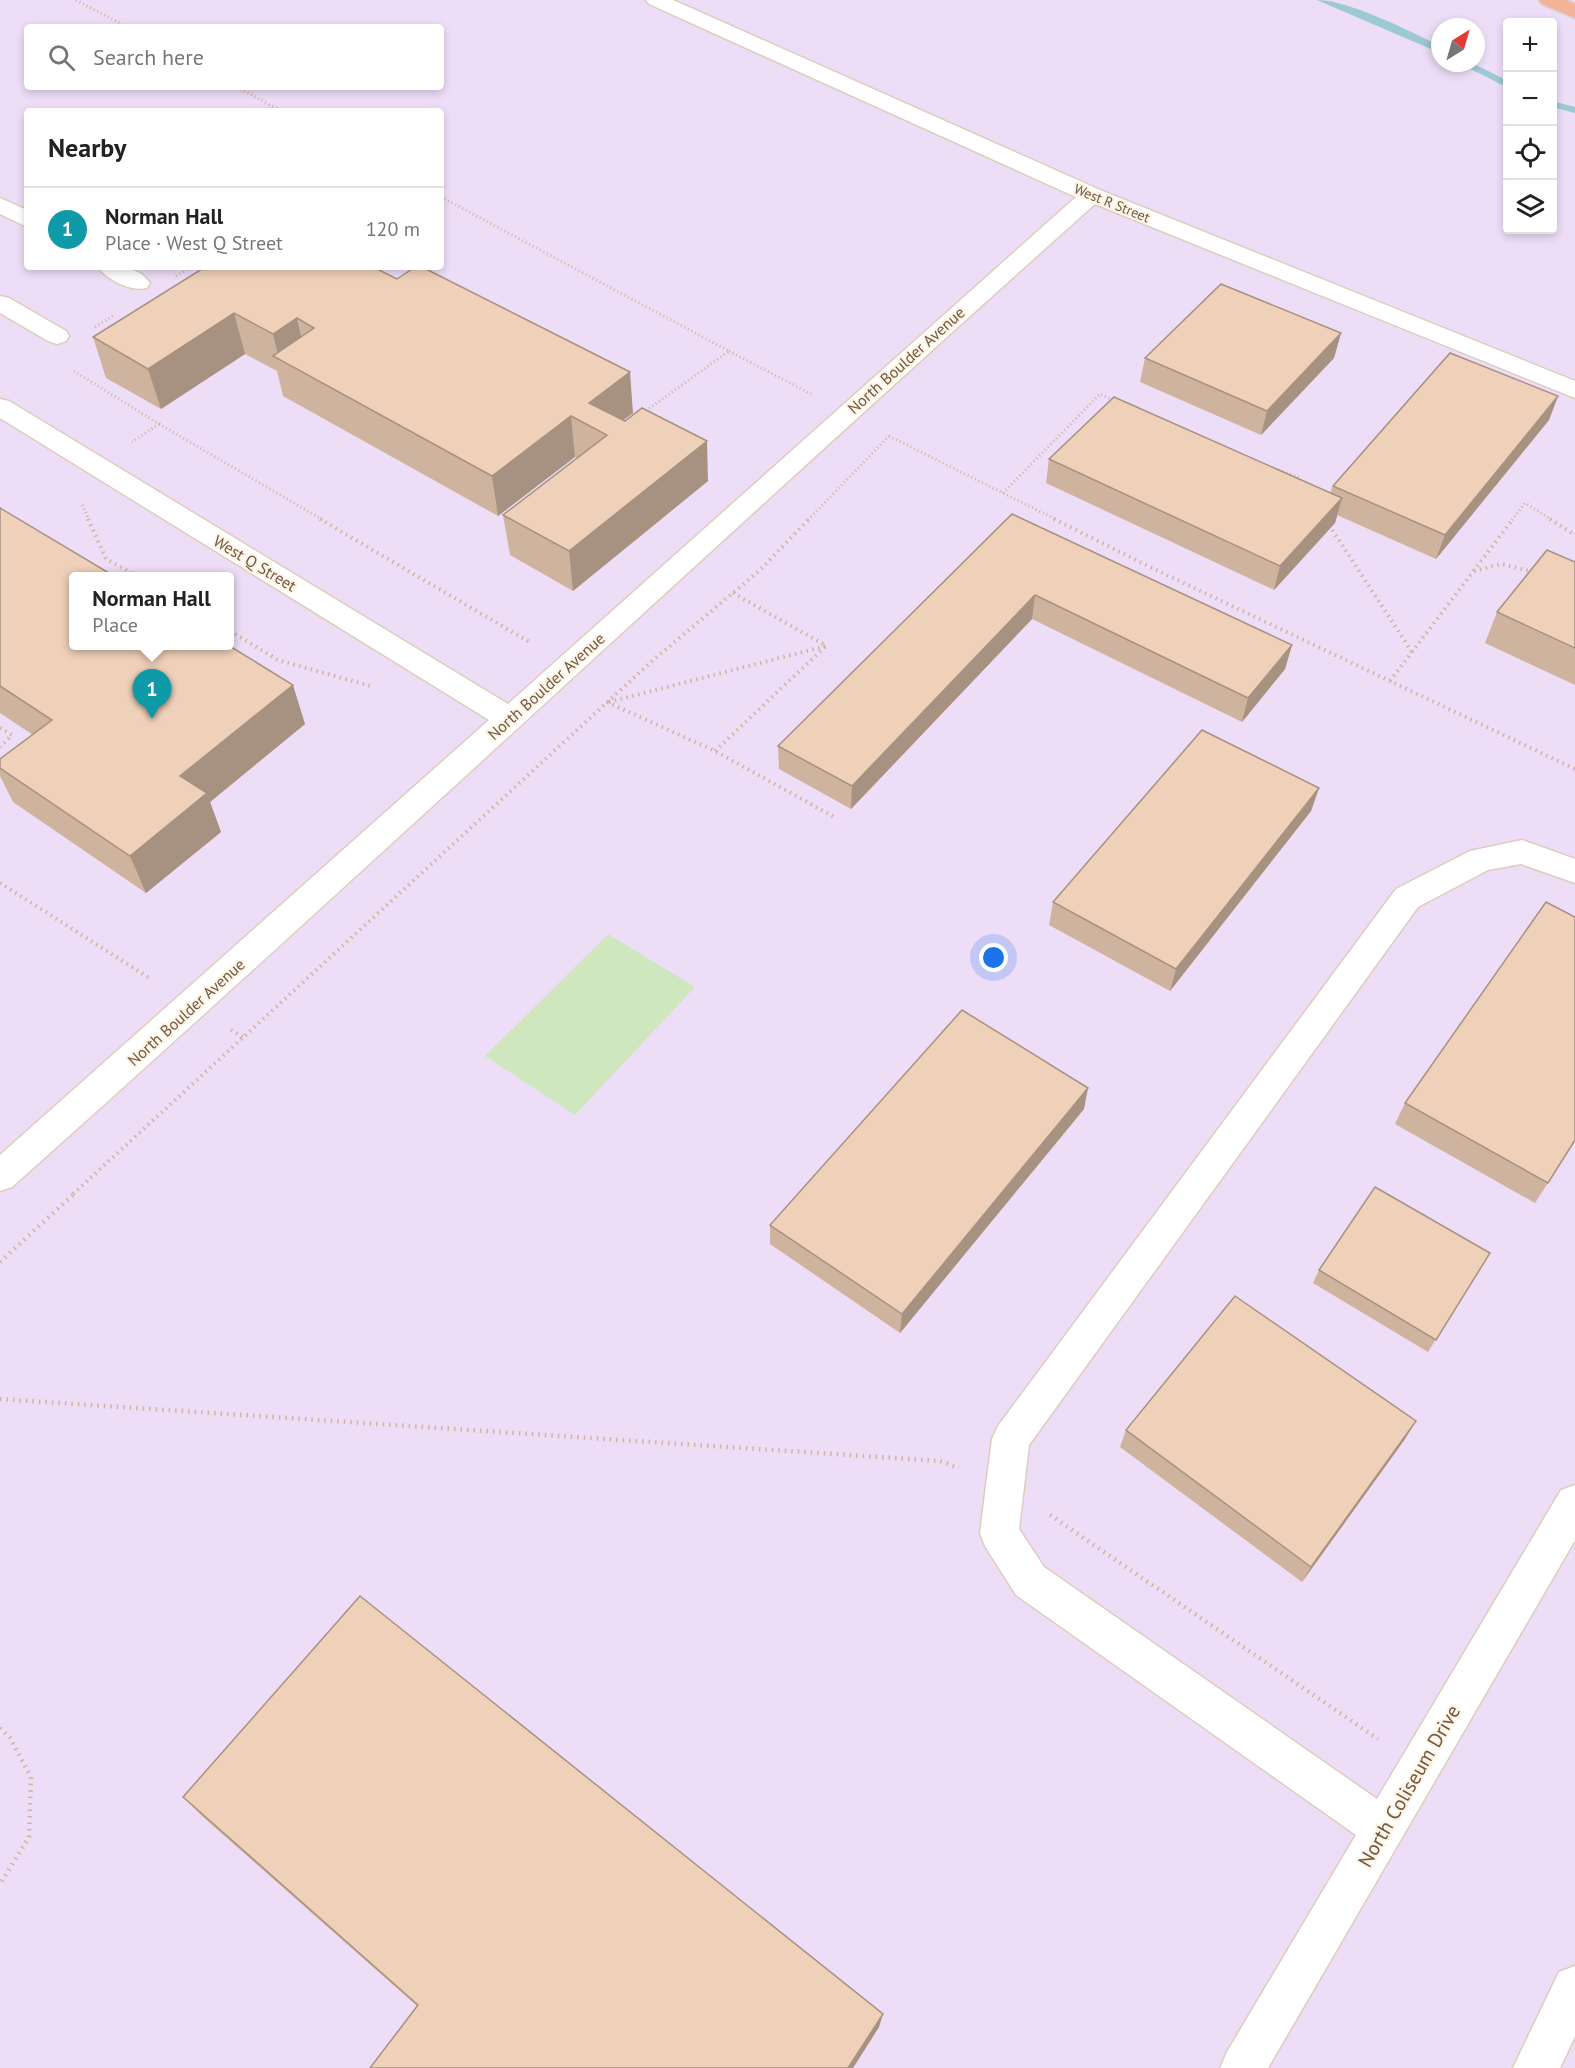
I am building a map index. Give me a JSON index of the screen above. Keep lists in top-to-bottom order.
{
  "streets": {
    "street": [
      "West R Street",
      "North Boulder Avenue",
      "West Q Street",
      "North Coliseum Drive"
    ]
  },
  "crossings": [
    ["West R Street", "North Boulder Avenue"],
    ["North Boulder Avenue", "West Q Street"]
  ],
  "north": "top right",
  "page": {
    "map_buttons": ["+", "−"],
    "search": "Search here",
    "heading": "Nearby",
    "list": [
      {
        "mark": "1",
        "name": "Norman Hall",
        "note": "Place · West Q Street",
        "value": "120 m"
      }
    ],
    "popup": ["Norman Hall", "Place"],
    "pins": "1"
  }
}
